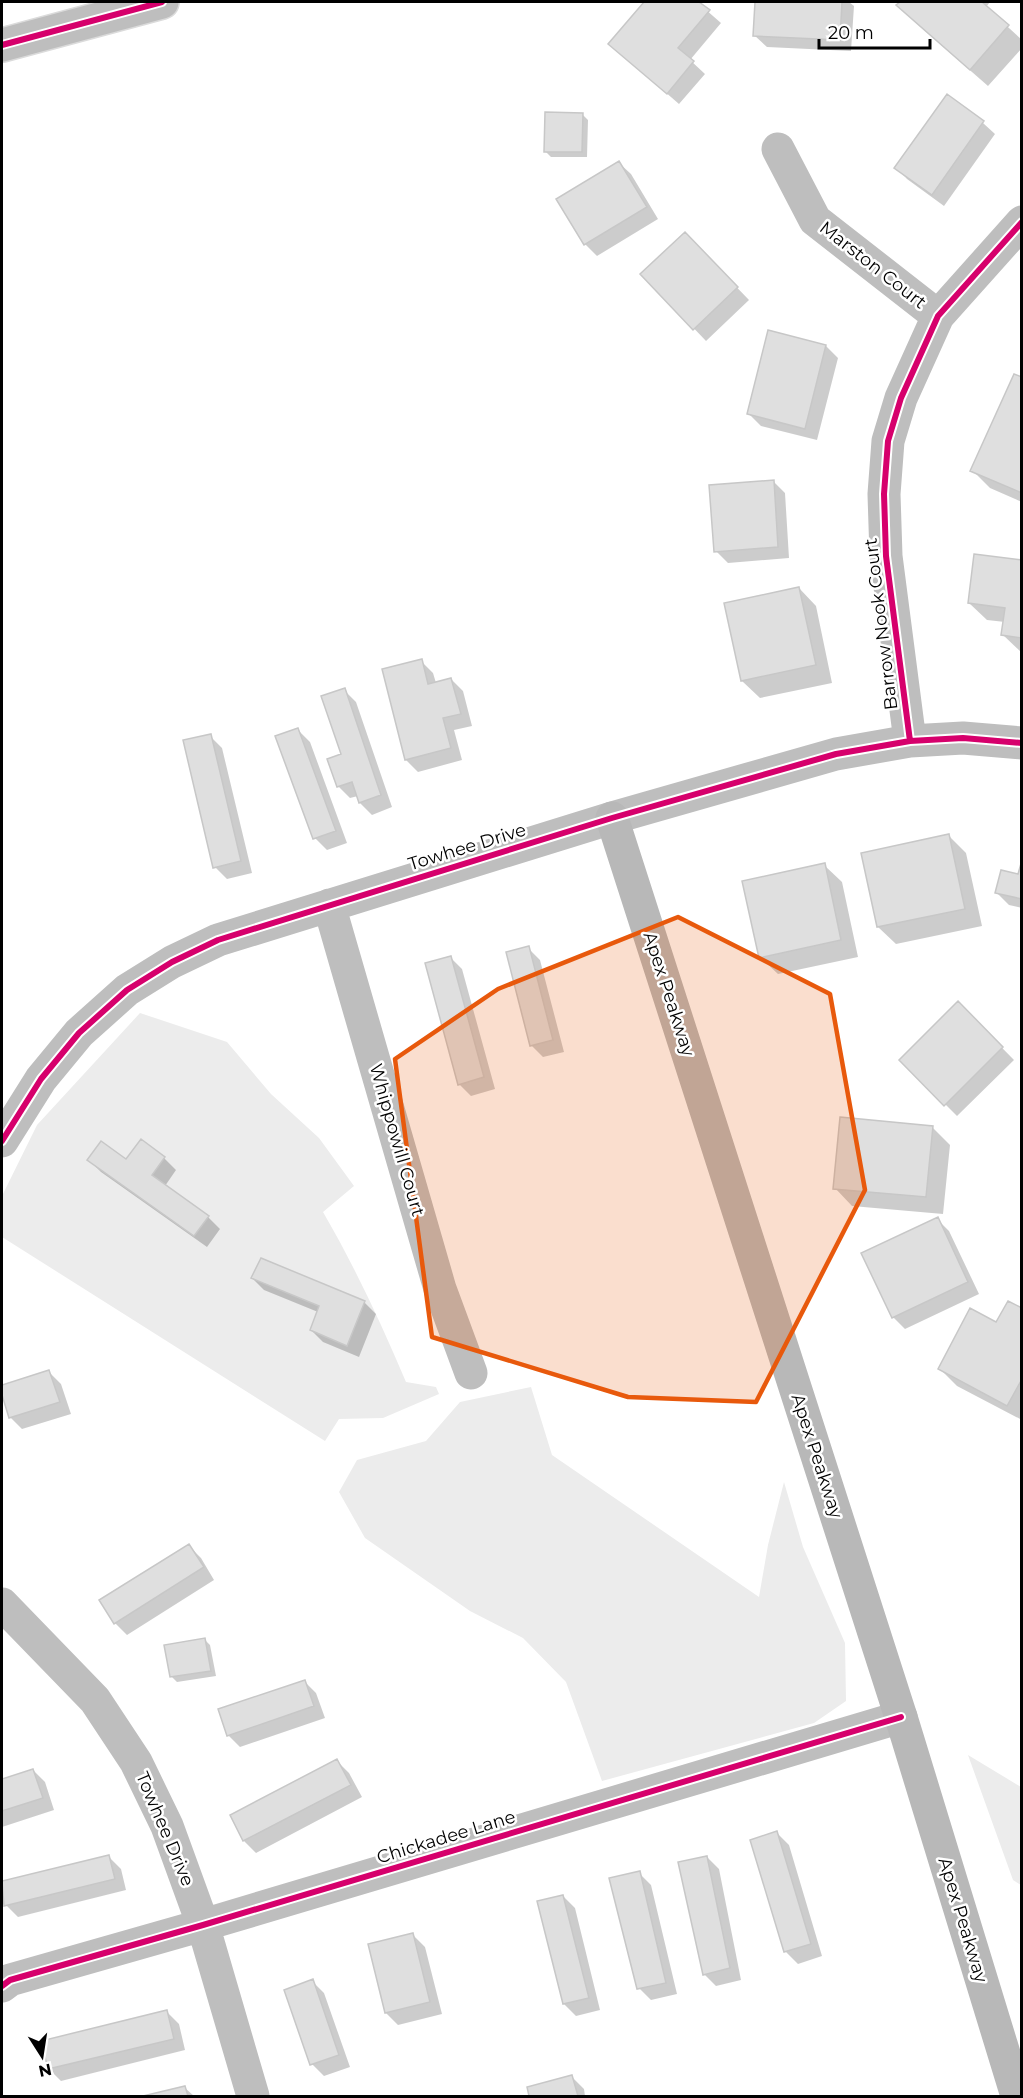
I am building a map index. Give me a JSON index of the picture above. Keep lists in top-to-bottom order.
{
  "streets": {
    "main road": ["Apex Peakway"],
    "street": [
      "Marston Court",
      "Barrow Nook Court",
      "Towhee Drive",
      "Whippowill Court",
      "Chickadee Lane"
    ]
  },
  "crossings": [
    ["Marston Court", "Barrow Nook Court"],
    ["Barrow Nook Court", "Towhee Drive"],
    ["Towhee Drive", "Apex Peakway"],
    ["Towhee Drive", "Whippowill Court"],
    ["Towhee Drive", "Chickadee Lane"],
    ["Apex Peakway", "Chickadee Lane"]
  ],
  "scale_bar": "20 m",
  "north": "bottom"
}
